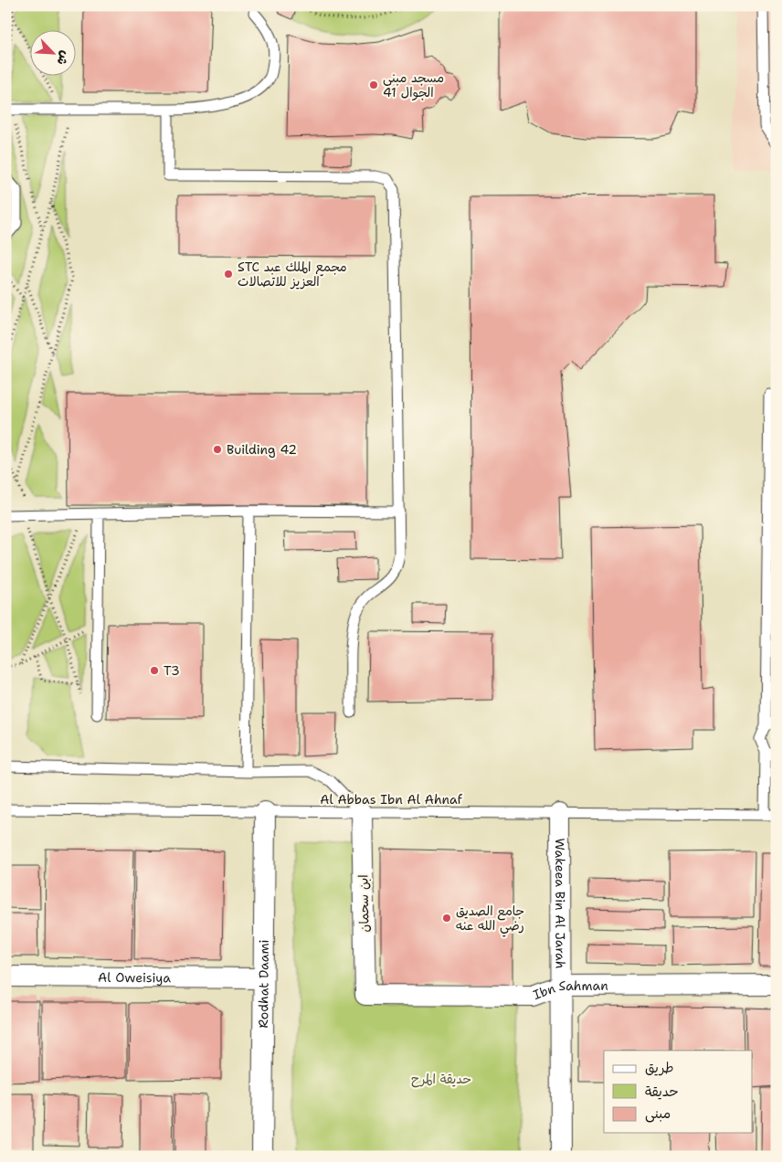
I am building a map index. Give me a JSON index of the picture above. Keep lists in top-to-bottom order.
{
  "streets": {
    "street": [
      "Wakeea Bin Al Jarah",
      "Al Oweisiya",
      "Rodhat Daami",
      "Ibn Sahman"
    ],
    "lane": ["Al Abbas Ibn Al Ahnaf"]
  },
  "crossings": [
    ["Al Abbas Ibn Al Ahnaf", "Wakeea Bin Al Jarah"],
    ["Al Abbas Ibn Al Ahnaf", "Rodhat Daami"],
    ["Al Abbas Ibn Al Ahnaf", "Ibn Sahman"],
    ["Wakeea Bin Al Jarah", "Ibn Sahman"],
    ["Al Oweisiya", "Rodhat Daami"]
  ],
  "parks": ["حديقة المرح"],
  "places": [
    "مسجد مبنى الجوال 41",
    "STC مجمع الملك عبد العزيز للاتصالات",
    "Building 42",
    "T3",
    "جامع الصديق رضي الله عنه"
  ],
  "legend": ["طريق", "حديقة", "مبنى"],
  "north": "bottom right"
}
